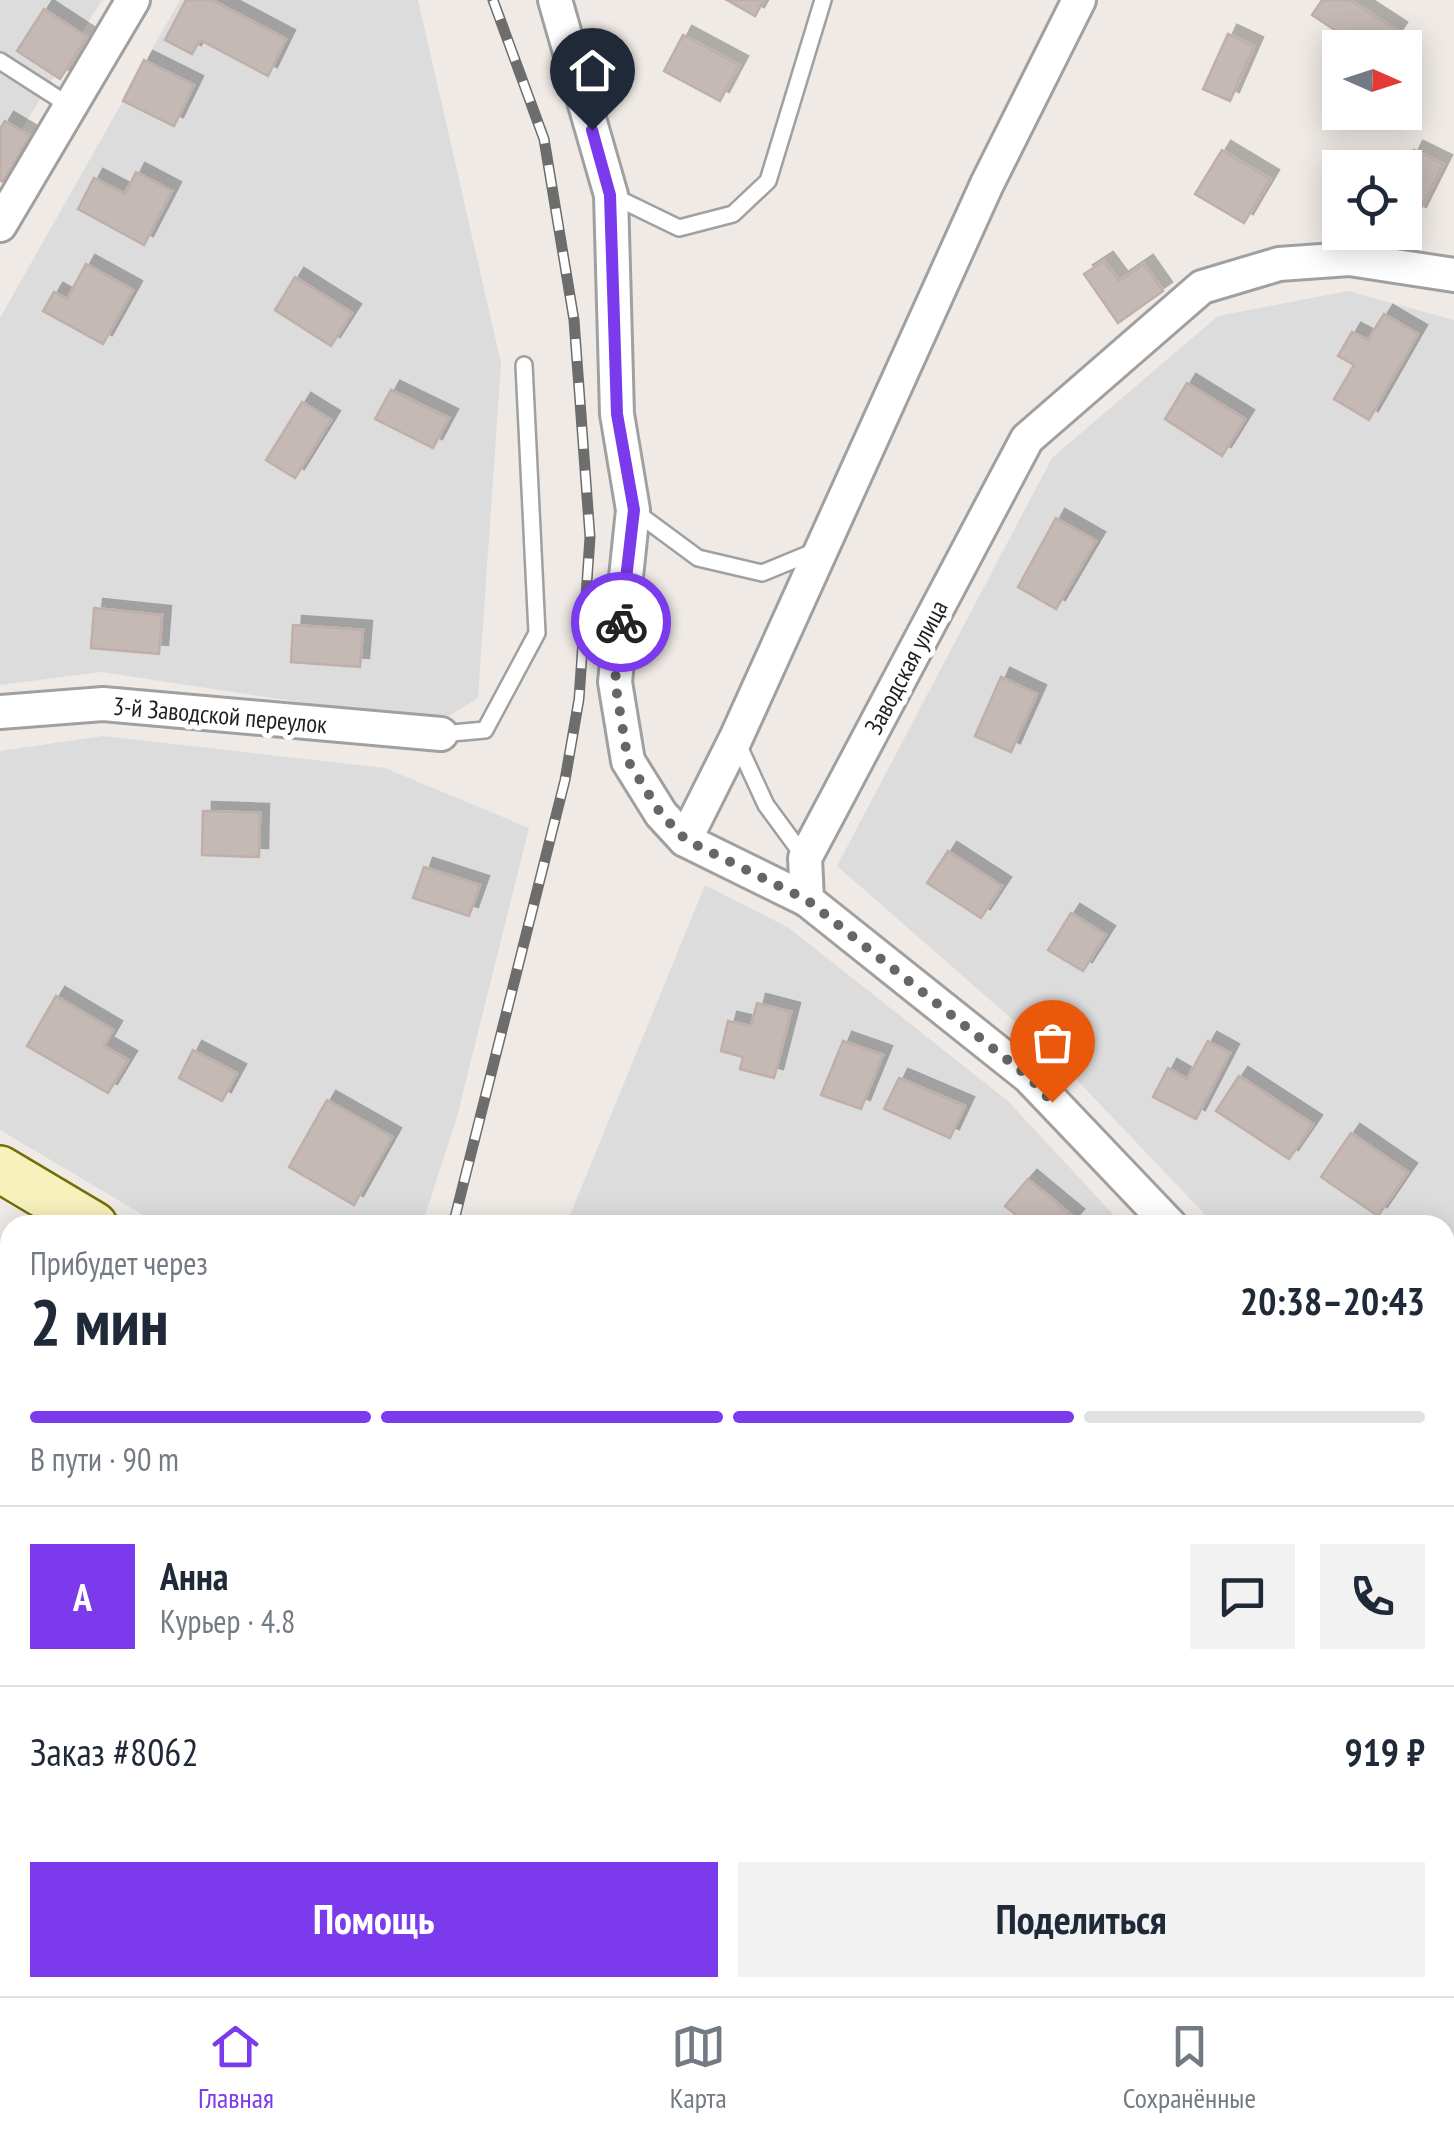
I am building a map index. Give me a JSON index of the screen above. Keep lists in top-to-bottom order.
{
  "streets": {
    "street": ["Заводская улица", "3-й Заводской переулок"]
  },
  "north": "right",
  "page": {
    "heading": ["2 мин", "Прибудет через", "20:38–20:43"],
    "panel": [
      "Анна",
      "Курьер · 4.8",
      "Заказ #8062",
      "919 ₽"
    ],
    "bar": "В пути · 90 m",
    "round": "А",
    "buttons": ["Помощь", "Поделиться"],
    "tabs": ["Главная", "Карта", "Сохранённые"]
  }
}
